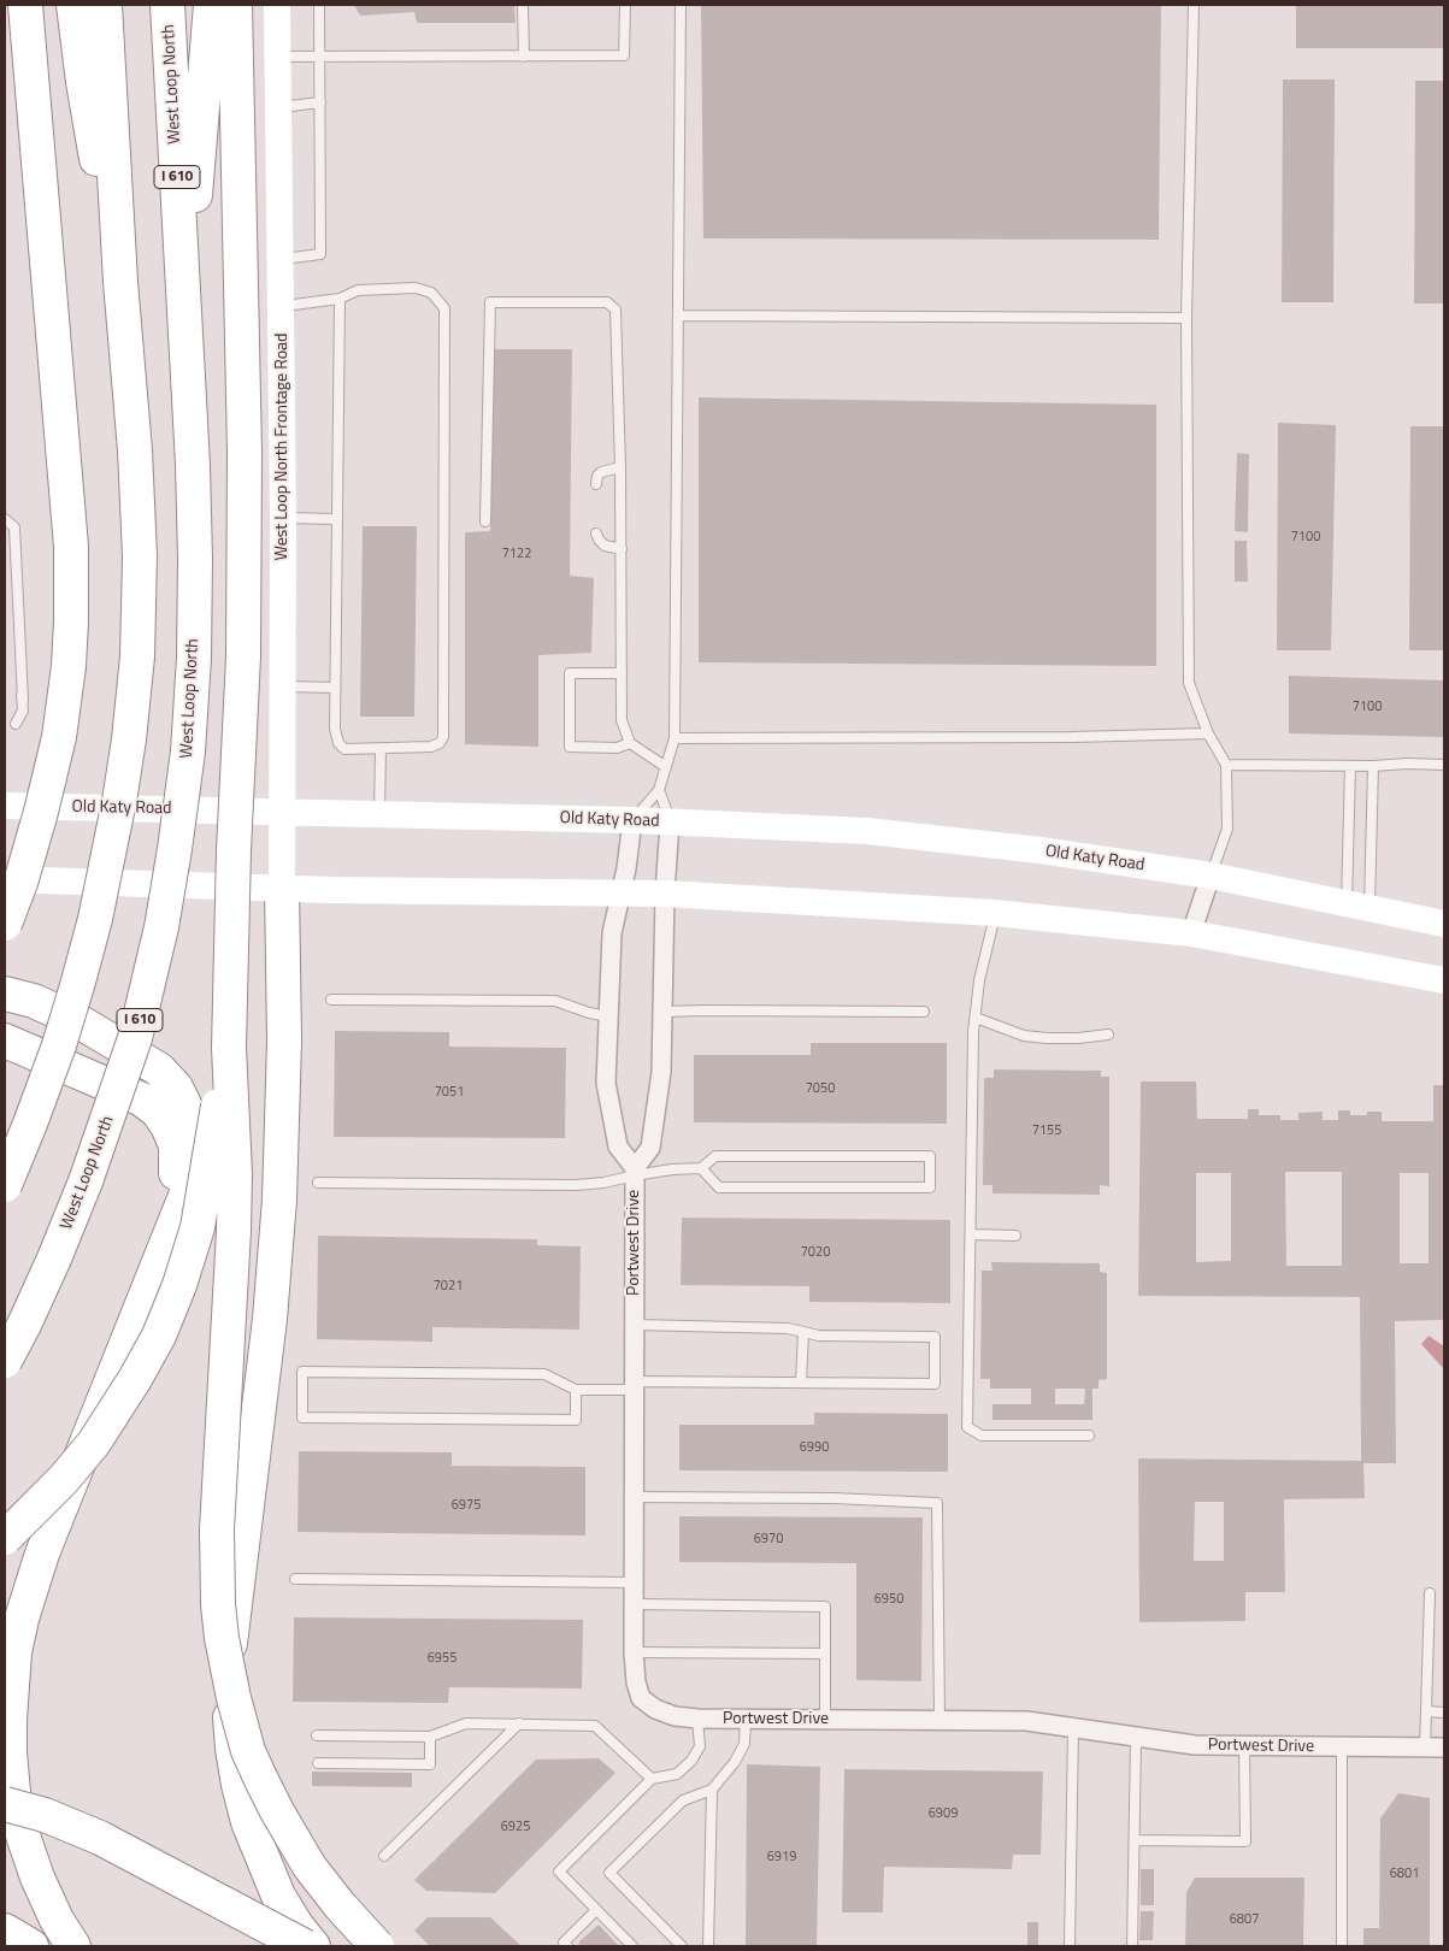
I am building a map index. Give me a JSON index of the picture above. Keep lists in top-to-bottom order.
{
  "streets": {
    "highway": ["West Loop North", "I 610"],
    "main road": ["West Loop North Frontage Road", "Old Katy Road"],
    "street": ["Portwest Drive"]
  },
  "crossings": [
    ["West Loop North Frontage Road", "Old Katy Road"],
    ["Old Katy Road", "Portwest Drive"]
  ],
  "house_numbers": [
    "7100",
    "7122",
    "7100",
    "7050",
    "7051",
    "7155",
    "7020",
    "7021",
    "6990",
    "6975",
    "6970",
    "6950",
    "6955",
    "6909",
    "6925",
    "6919",
    "6801",
    "6807"
  ]
}
